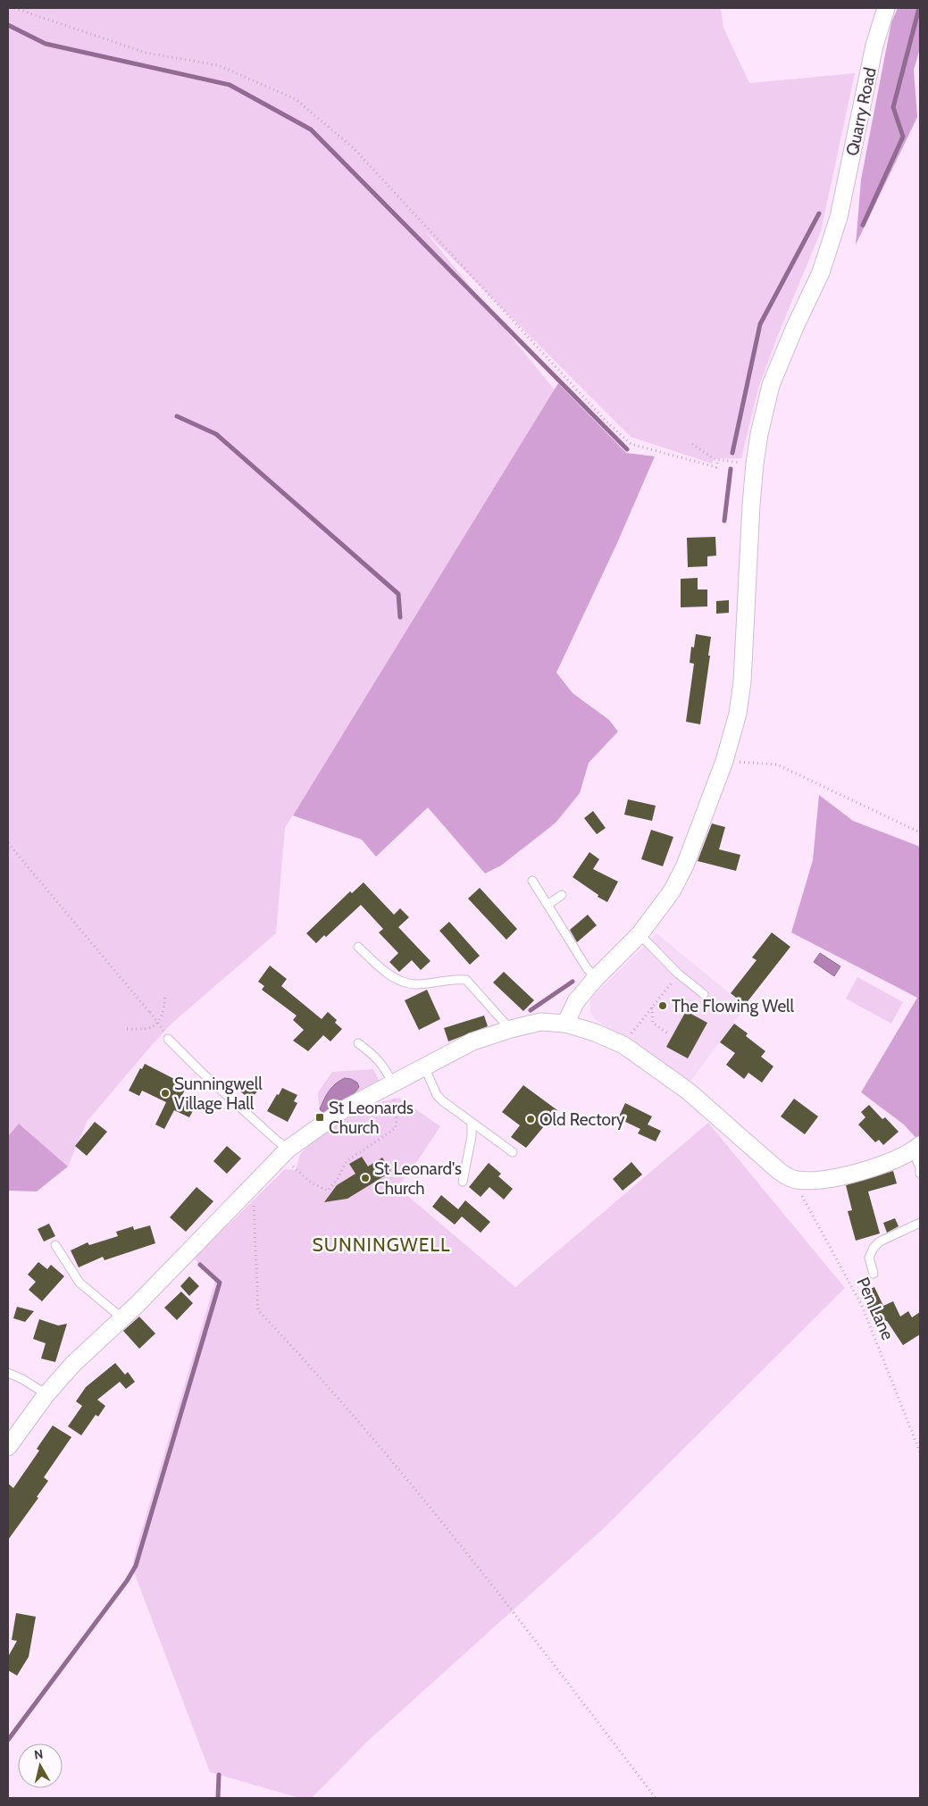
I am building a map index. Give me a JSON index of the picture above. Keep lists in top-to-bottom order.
{
  "streets": {
    "street": ["Quarry Road"],
    "path": ["Pen Lane"]
  },
  "districts": ["SUNNINGWELL"],
  "places": {
    "other": [
      "The Flowing Well",
      "Sunningwell Village Hall",
      "Old Rectory",
      "St Leonard's Church"
    ],
    "transit": ["St Leonards Church"]
  },
  "north": "top"
}
